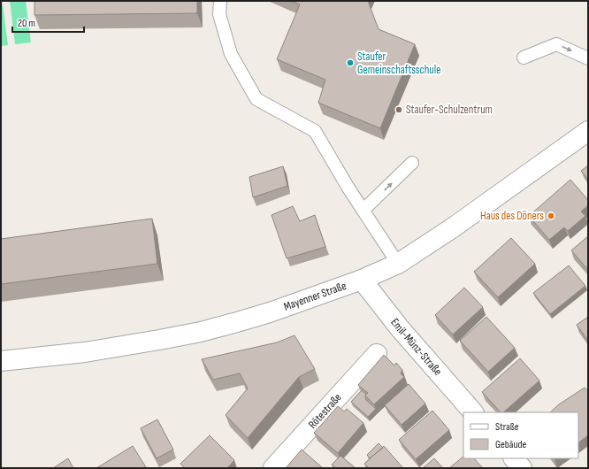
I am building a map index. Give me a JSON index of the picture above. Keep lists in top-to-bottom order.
{
  "streets": {
    "street": ["Mayenner Straße", "Emil-Münz-Straße", "Rötestraße"]
  },
  "crossings": [
    ["Mayenner Straße", "Emil-Münz-Straße"]
  ],
  "places": ["Staufer Gemeinschaftsschule", "Staufer-Schulzentrum", "Haus des Döners"],
  "legend": ["Straße", "Gebäude"],
  "scale_bar": "20 m"
}
